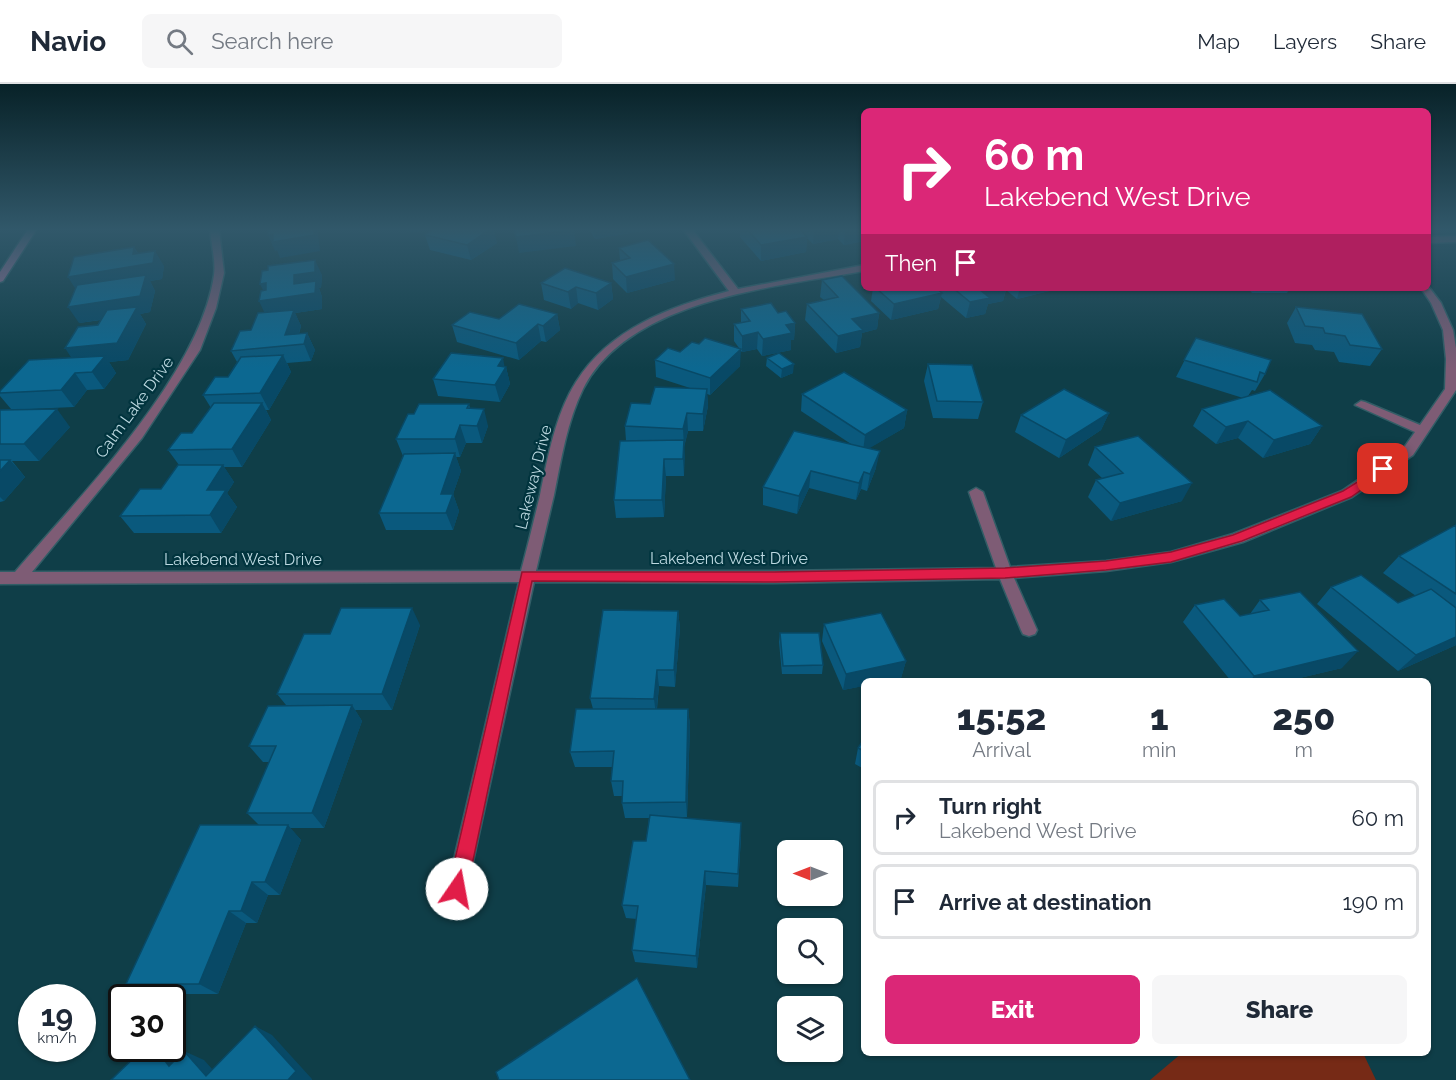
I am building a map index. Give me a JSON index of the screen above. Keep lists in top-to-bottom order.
{
  "streets": {
    "street": ["Calm Lake Drive", "Lakeway Drive", "Lakebend West Drive"]
  },
  "crossings": [
    ["Calm Lake Drive", "Lakebend West Drive"],
    ["Lakeway Drive", "Lakebend West Drive"]
  ],
  "north": "left",
  "page": {
    "header": "Navio",
    "search": "Search here",
    "nav": ["Map", "Layers", "Share"],
    "turn": ["60 m", "Lakebend West Drive"],
    "then": "Then",
    "eta": [
      "15:52",
      "Arrival",
      "1",
      "min",
      "250",
      "m"
    ],
    "list": [
      {
        "name": "Turn right",
        "note": "Lakebend West Drive",
        "value": "60 m"
      },
      {
        "name": "Arrive at destination",
        "value": "190 m"
      }
    ],
    "buttons": ["Exit", "Share"],
    "speed": "19 km/h",
    "limit": "30"
  }
}
